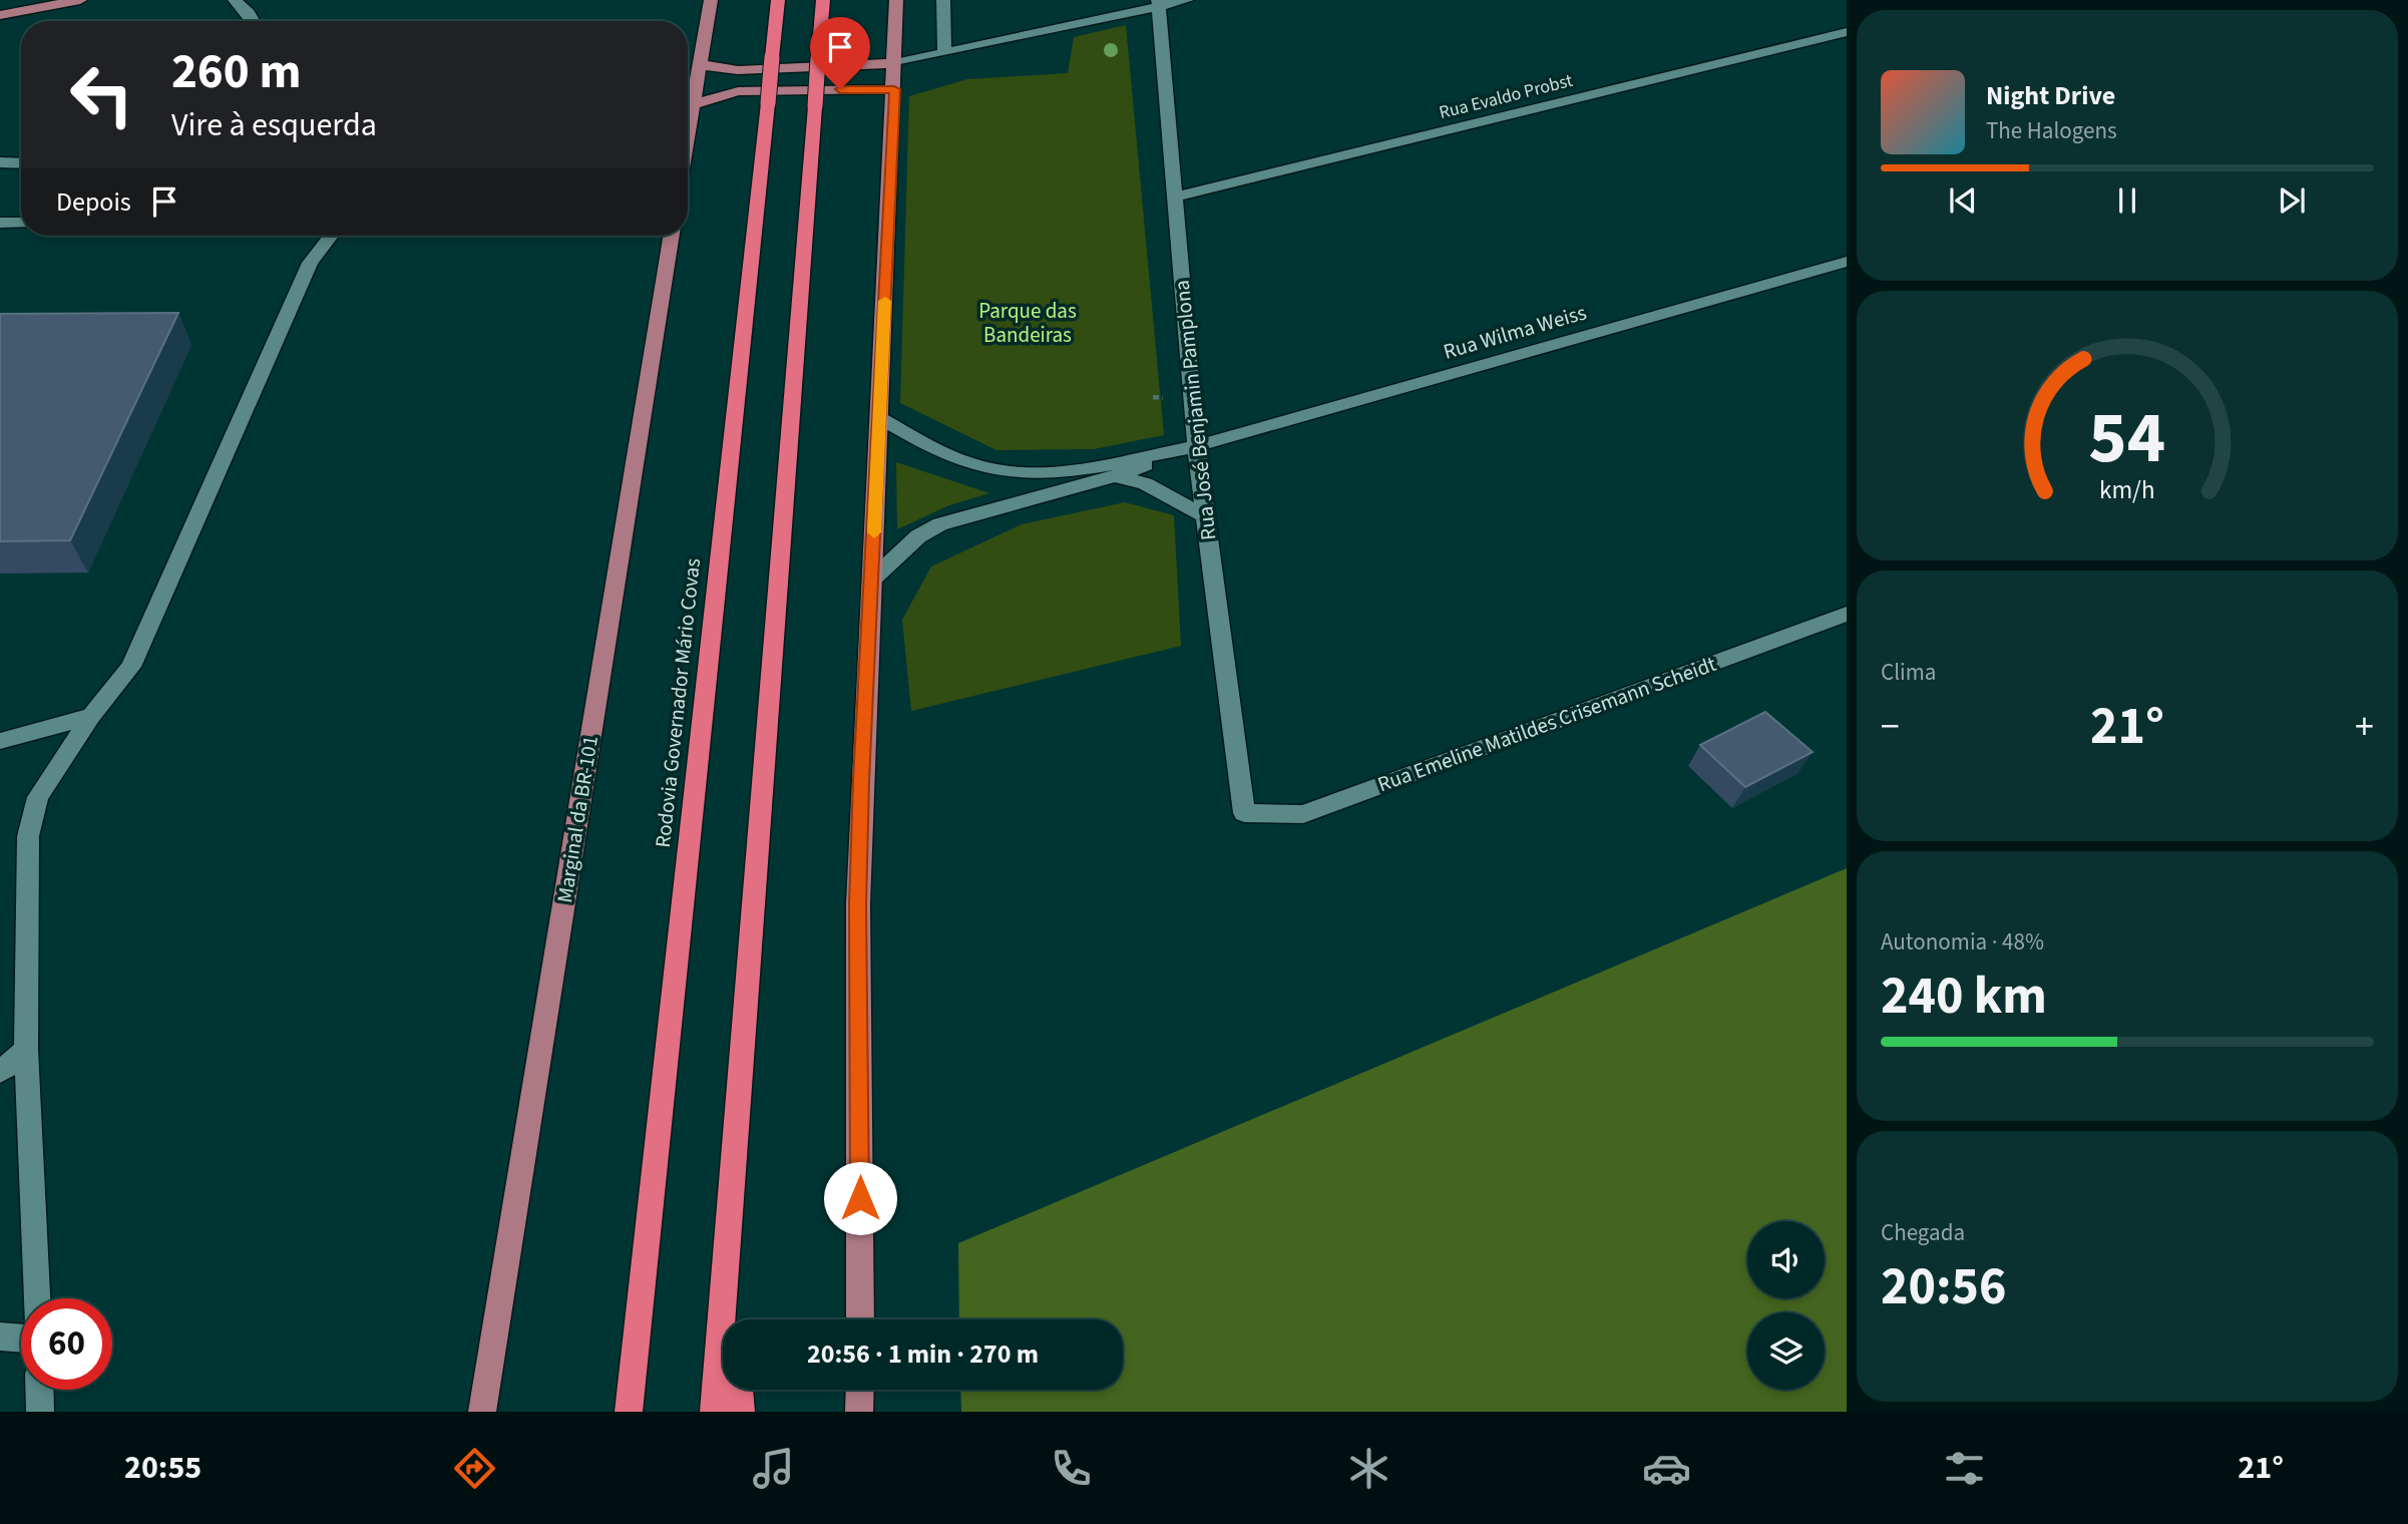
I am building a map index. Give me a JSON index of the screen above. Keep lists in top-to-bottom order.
{
  "streets": {
    "highway": ["Rodovia Governador Mário Covas"],
    "main road": ["Marginal da BR-101"],
    "street": [
      "Rua Evaldo Probst",
      "Rua Wilma Weiss",
      "Rua José Benjamin Pamplona",
      "Rua Emeline Matildes Crisemann Scheidt"
    ]
  },
  "crossings": [
    ["Rua Evaldo Probst", "Rua José Benjamin Pamplona"],
    ["Rua Wilma Weiss", "Rua José Benjamin Pamplona"],
    ["Rua José Benjamin Pamplona", "Rua Emeline Matildes Crisemann Scheidt"]
  ],
  "parks": ["Parque das Bandeiras"],
  "page": {
    "turn": ["260 m", "Vire à esquerda"],
    "song": ["Night Drive", "The Halogens"],
    "then": "Depois",
    "tile": [
      "Clima",
      ["Autonomia · 48%", "240 km"],
      ["Chegada", "20:56"]
    ],
    "heat": ["−", "21°", "+"],
    "limit": "60",
    "trip": "20:56 · 1 min · 270 m",
    "tabs": ["20:55", "21°"],
    "gauge": ["54", "km/h"]
  }
}
